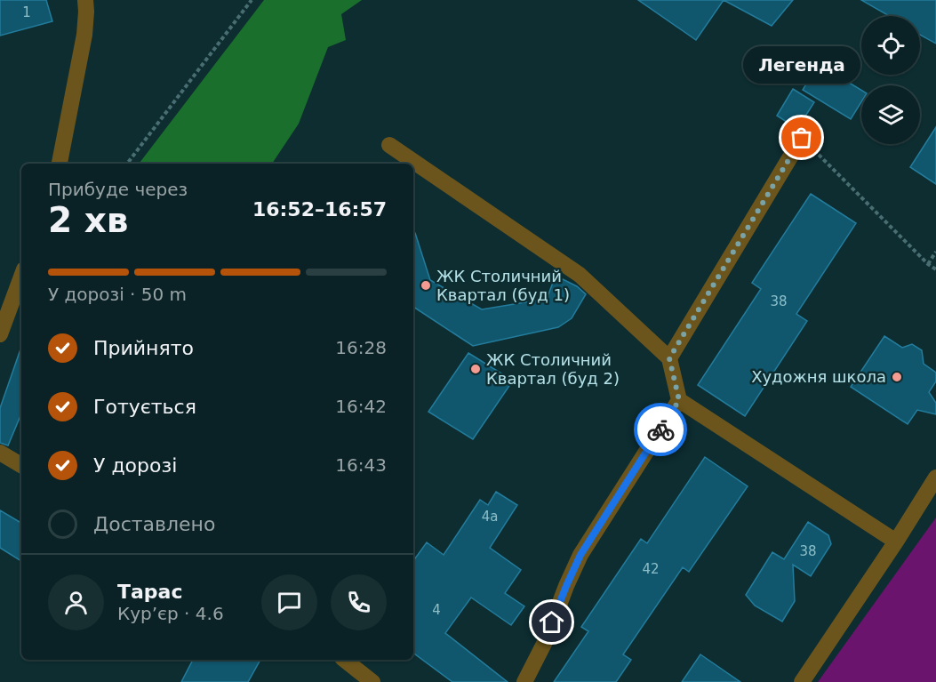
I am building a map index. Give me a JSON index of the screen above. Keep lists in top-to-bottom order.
{
  "places": [
    "Легенда",
    "ЖК Столичний Квартал (буд 1)",
    "ЖК Столичний Квартал (буд 2)",
    "Художня школа"
  ],
  "house_numbers": [
    "1",
    "38",
    "4а",
    "38",
    "42",
    "4"
  ],
  "page": {
    "bubble": "Легенда",
    "heading": ["2 хв", "Прибуде через", "16:52–16:57"],
    "panel": ["Тарас", "Кур’єр · 4.6"],
    "bar": "У дорозі · 50 m",
    "list": [
      ["Прийнято", "16:28"],
      ["Готується", "16:42"],
      ["У дорозі", "16:43"],
      "Доставлено"
    ]
  }
}
